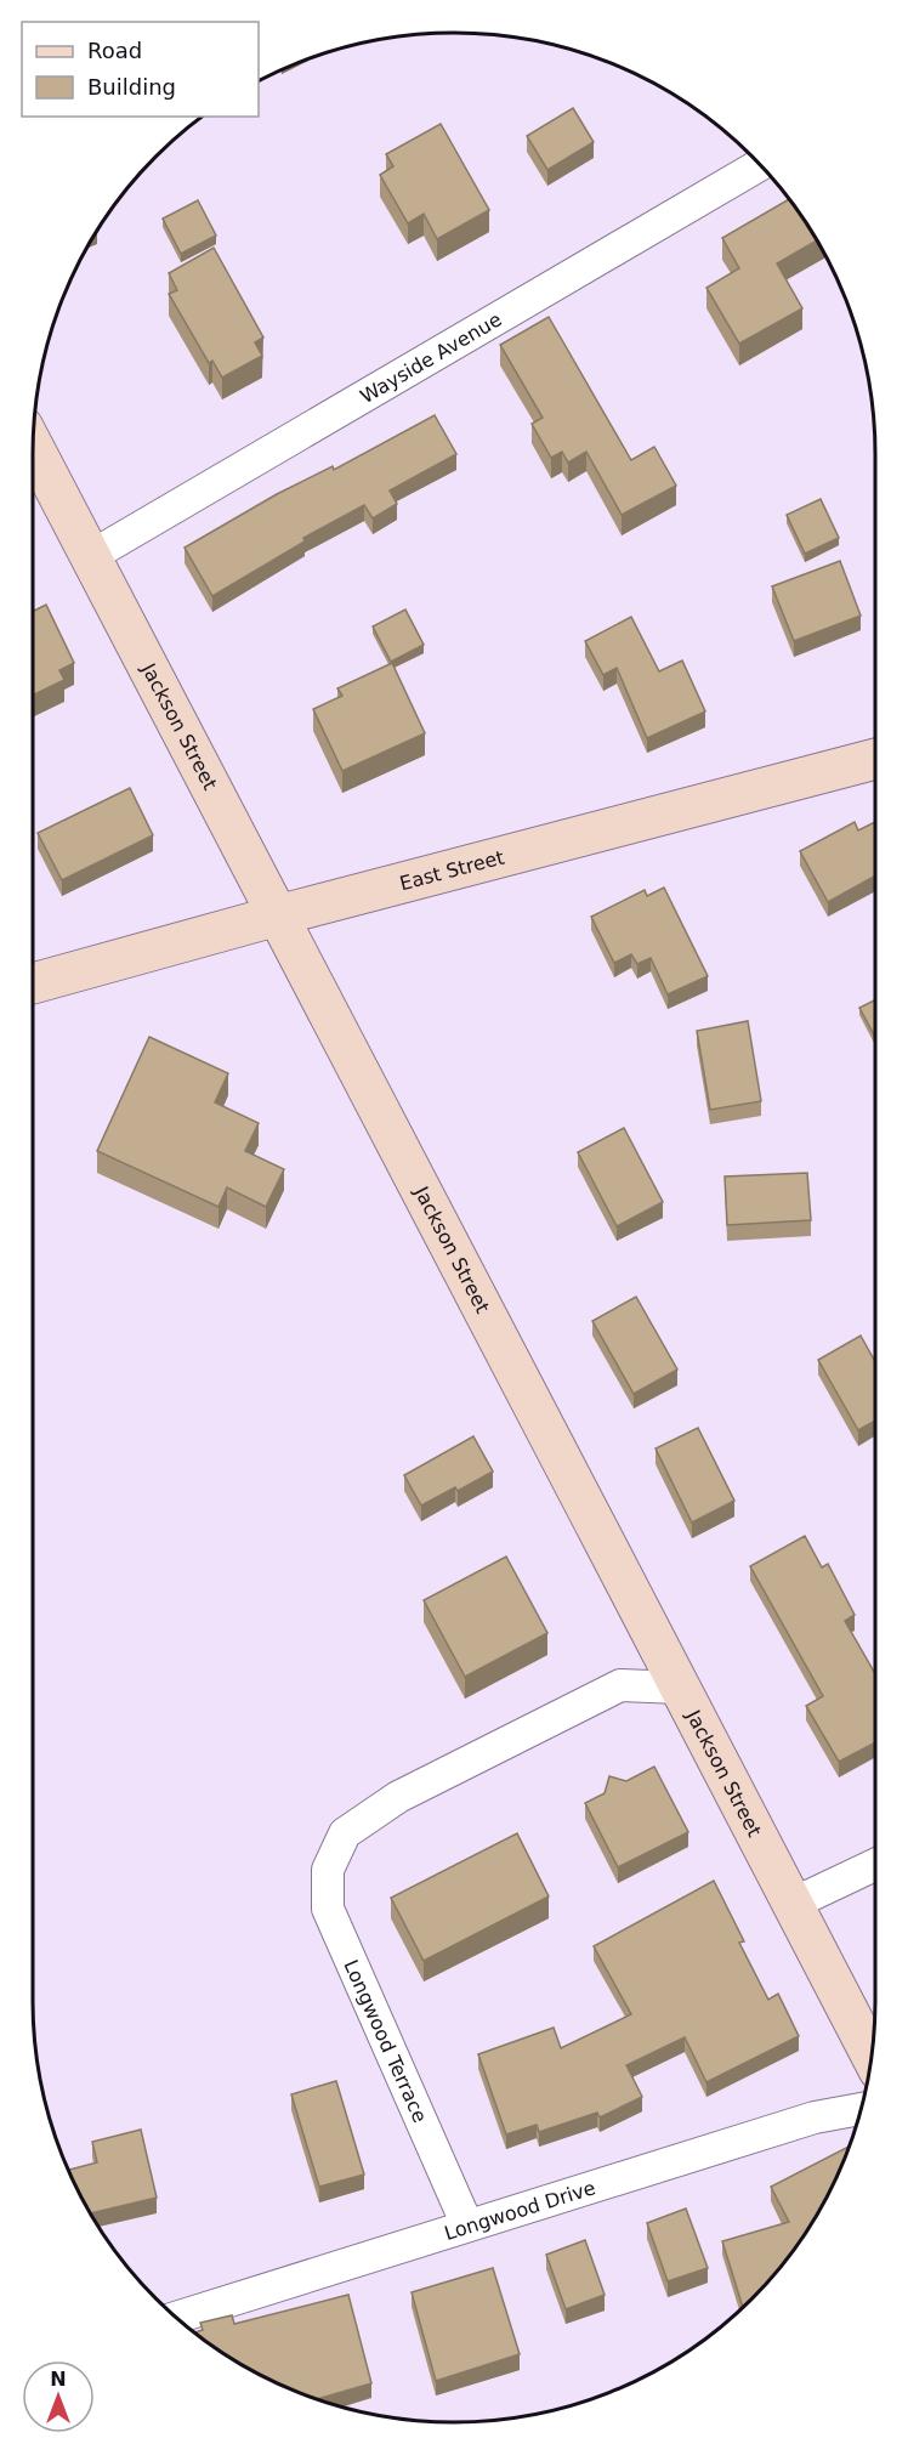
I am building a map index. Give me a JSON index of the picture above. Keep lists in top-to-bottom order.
{
  "streets": {
    "main road": ["Jackson Street", "East Street"],
    "street": ["Wayside Avenue", "Longwood Terrace", "Longwood Drive"]
  },
  "crossings": [
    ["Wayside Avenue", "Jackson Street"],
    ["Jackson Street", "East Street"],
    ["Jackson Street", "Longwood Terrace"],
    ["Longwood Terrace", "Longwood Drive"]
  ],
  "legend": ["Road", "Building"],
  "north": "top"
}
